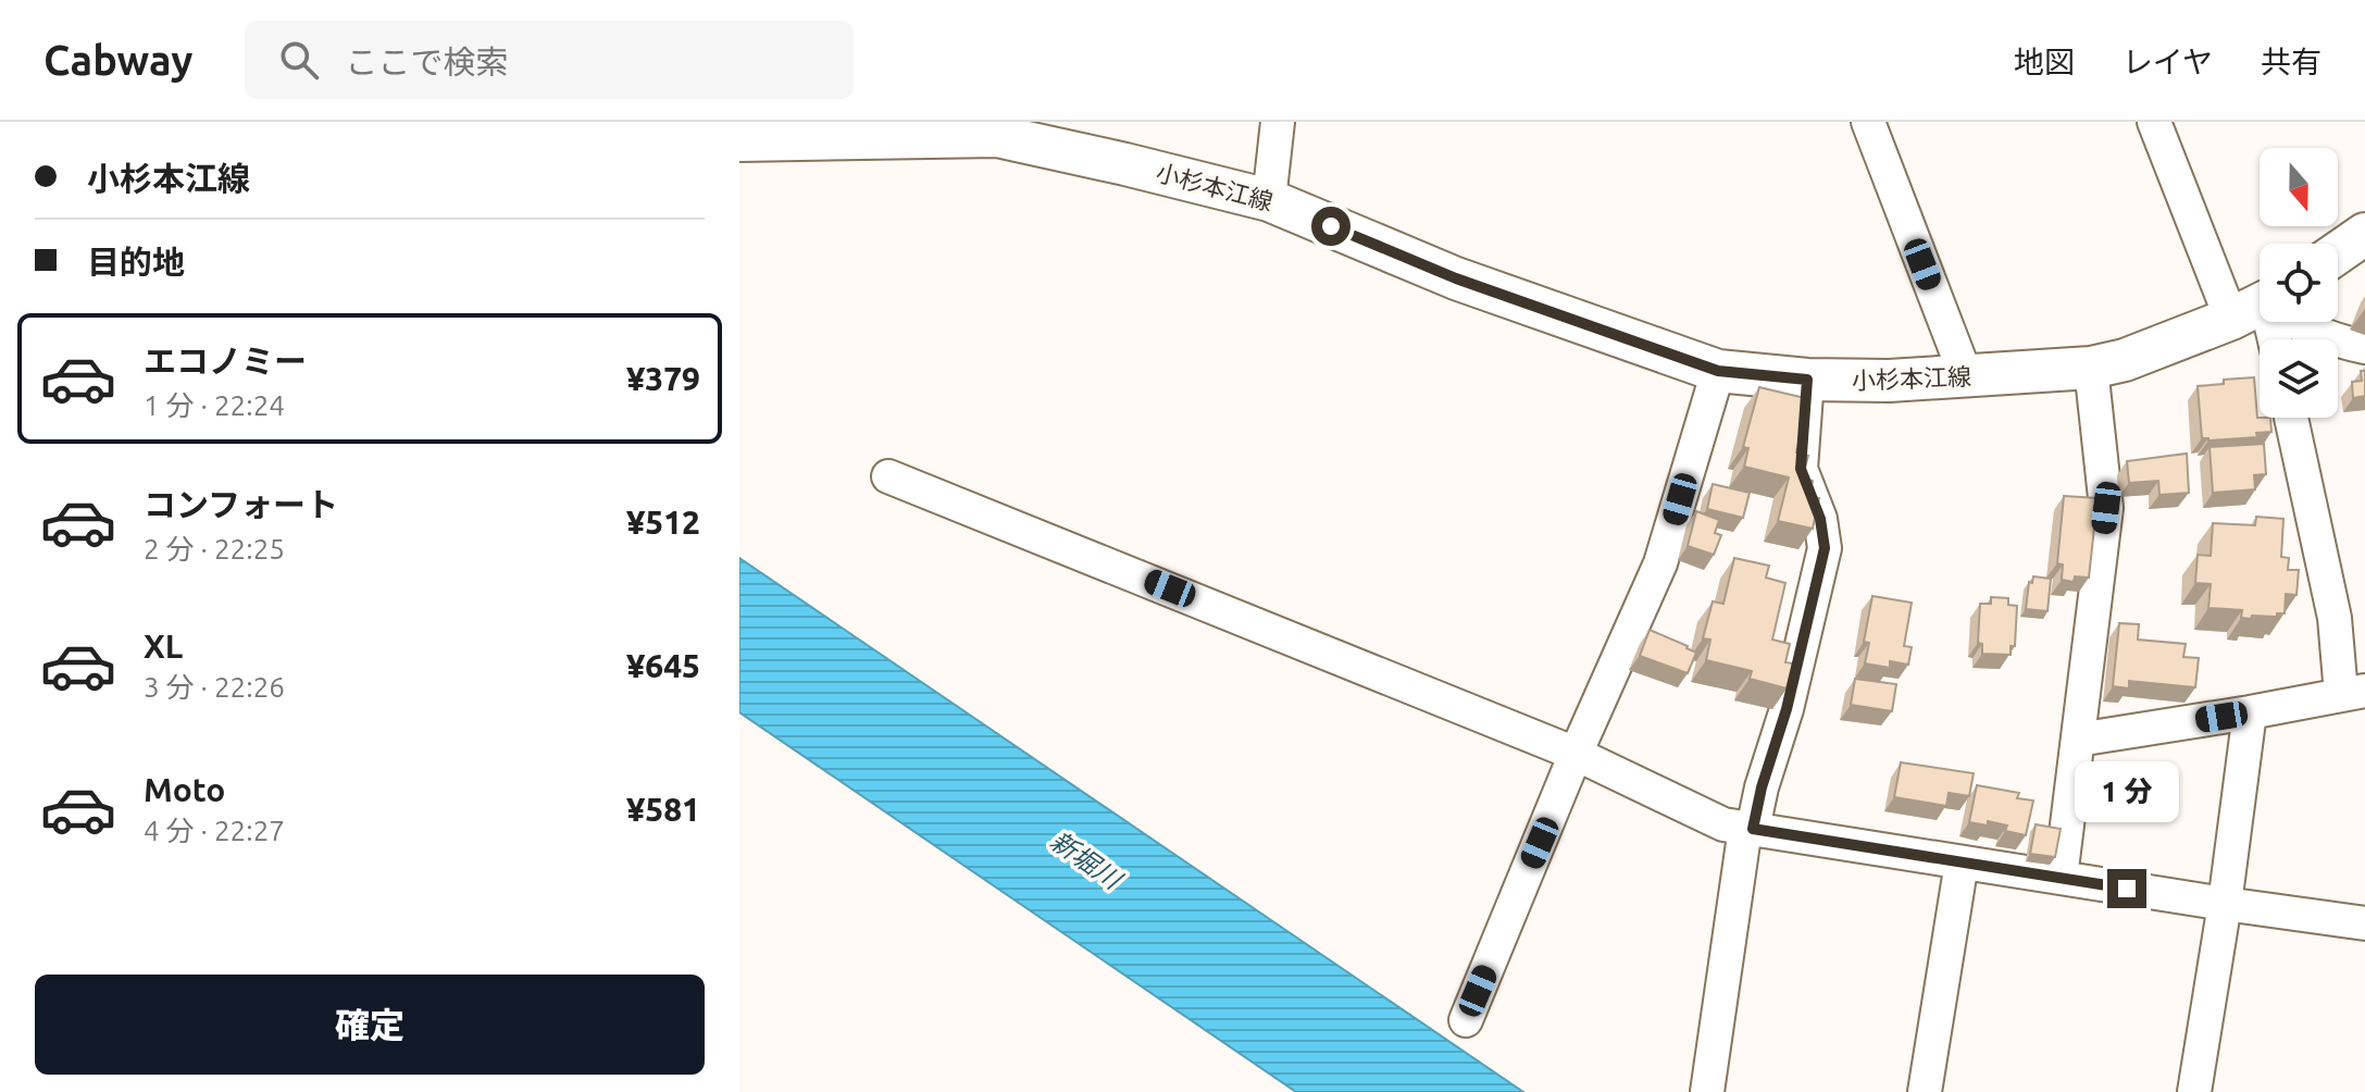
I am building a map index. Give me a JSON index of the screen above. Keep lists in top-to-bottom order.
{
  "streets": {
    "main road": ["小杉本江線"]
  },
  "water": ["新堀川"],
  "north": "bottom",
  "page": {
    "header": "Cabway",
    "search": "ここで検索",
    "nav": ["地図", "レイヤ", "共有"],
    "banner": ["小杉本江線", "目的地"],
    "list": [
      {
        "name": "エコノミー",
        "note": "1 分 · 22:24",
        "value": "¥379"
      },
      {
        "name": "コンフォート",
        "note": "2 分 · 22:25",
        "value": "¥512"
      },
      {
        "name": "XL",
        "note": "3 分 · 22:26",
        "value": "¥645"
      },
      {
        "name": "Moto",
        "note": "4 分 · 22:27",
        "value": "¥581"
      }
    ],
    "bubble": "1 分",
    "buttons": "確定"
  }
}
